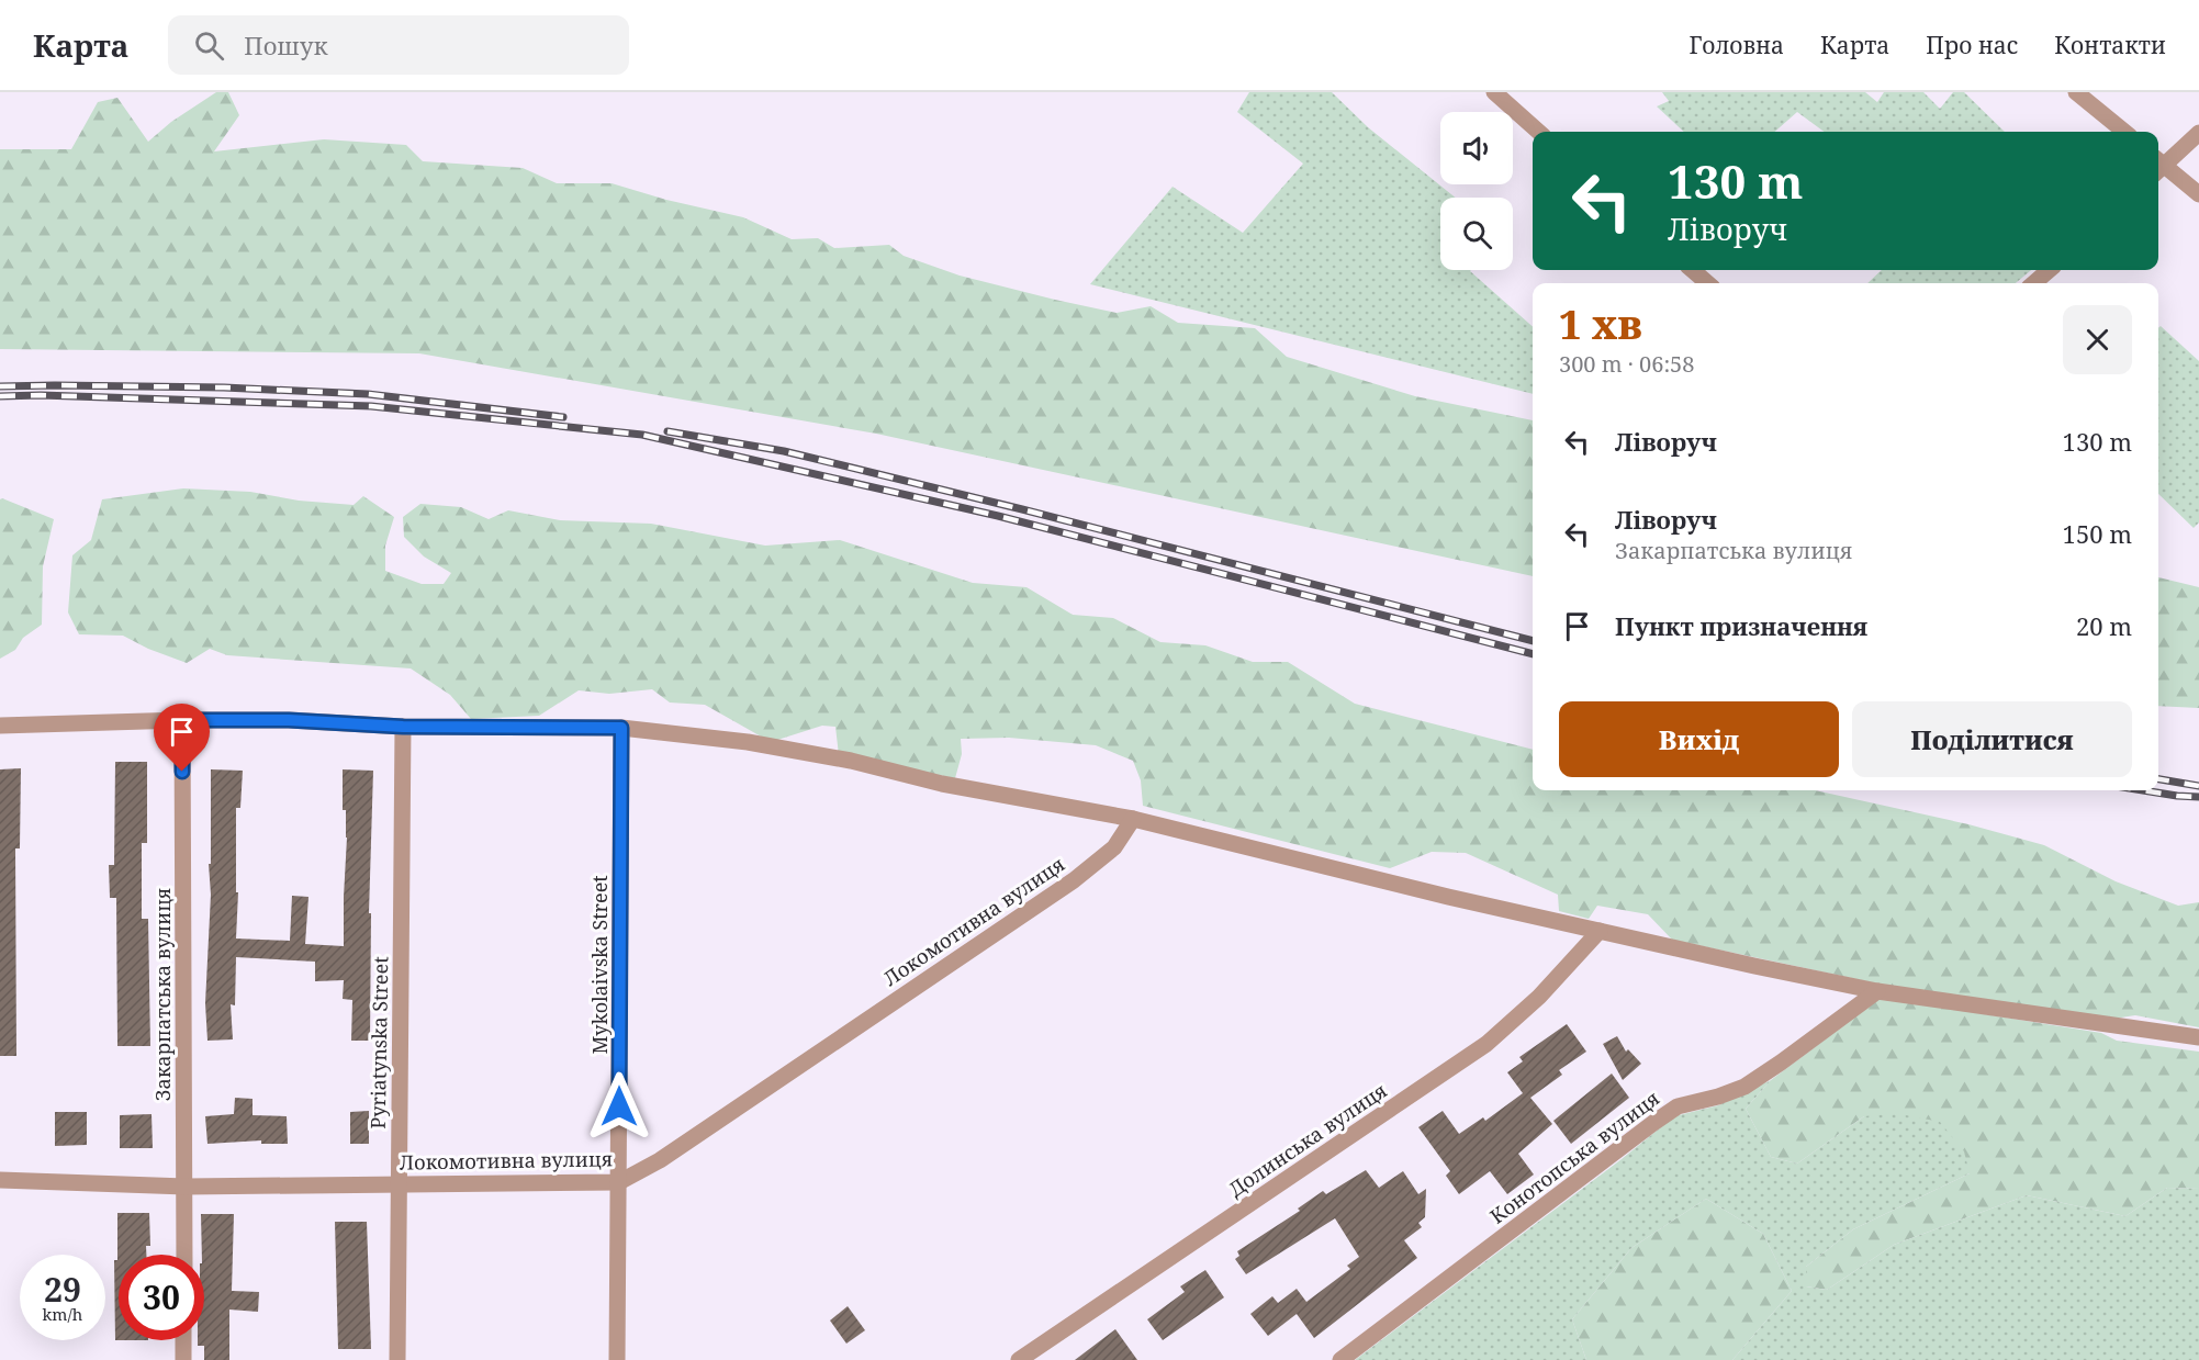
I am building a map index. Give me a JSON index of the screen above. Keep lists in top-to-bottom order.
{
  "streets": {
    "street": [
      "Локомотивна вулиця",
      "Mykolaivska Street",
      "Закарпатська вулиця",
      "Pyriatynska Street",
      "Долинська вулиця",
      "Конотопська вулиця"
    ]
  },
  "crossings": [
    ["Локомотивна вулиця", "Mykolaivska Street"],
    ["Локомотивна вулиця", "Закарпатська вулиця"],
    ["Локомотивна вулиця", "Pyriatynska Street"]
  ],
  "page": {
    "header": "Карта",
    "search": "Пошук",
    "nav": [
      "Головна",
      "Карта",
      "Про нас",
      "Контакти"
    ],
    "turn": ["130 m", "Ліворуч"],
    "heading": ["1 хв", "300 m · 06:58"],
    "list": [
      {
        "name": "Ліворуч",
        "value": "130 m"
      },
      {
        "name": "Ліворуч",
        "note": "Закарпатська вулиця",
        "value": "150 m"
      },
      {
        "name": "Пункт призначення",
        "value": "20 m"
      }
    ],
    "buttons": ["Вихід", "Поділитися"],
    "speed": "29 km/h",
    "limit": "30"
  }
}
